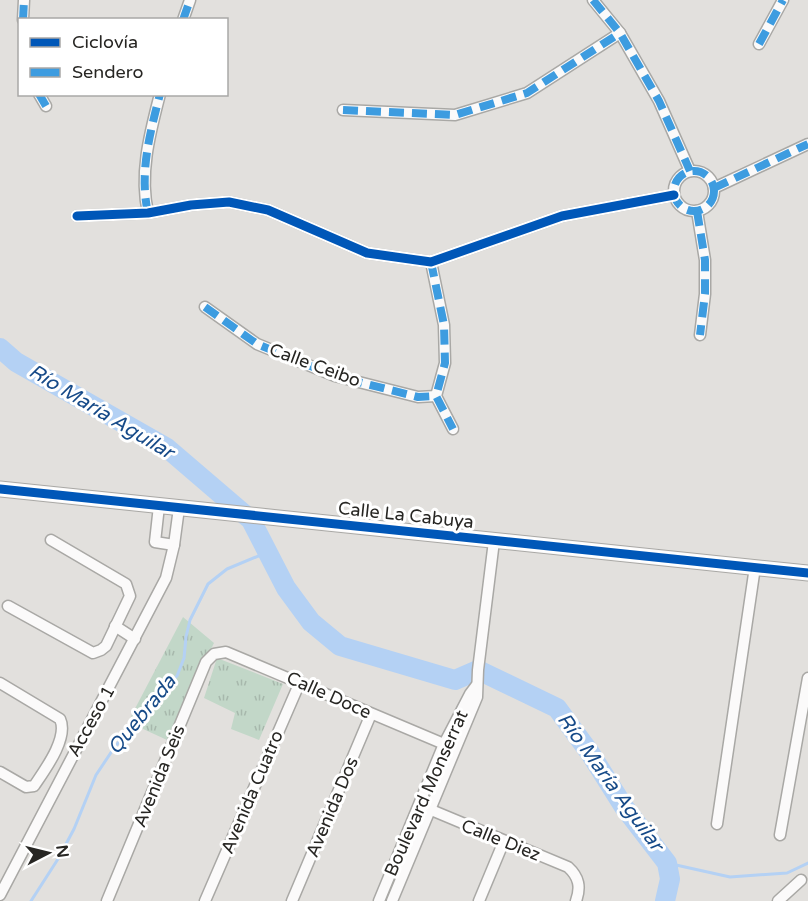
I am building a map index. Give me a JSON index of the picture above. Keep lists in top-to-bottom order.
{
  "streets": {
    "street": [
      "Calle Ceibo",
      "Calle La Cabuya",
      "Calle Doce",
      "Acceso 1",
      "Avenida Seis",
      "Avenida Cuatro",
      "Boulevard Monserrat",
      "Avenida Dos",
      "Calle Diez"
    ]
  },
  "crossings": [
    ["Calle La Cabuya", "Acceso 1"],
    ["Calle La Cabuya", "Boulevard Monserrat"],
    ["Calle Doce", "Avenida Seis"],
    ["Calle Doce", "Avenida Cuatro"],
    ["Calle Doce", "Boulevard Monserrat"],
    ["Calle Doce", "Avenida Dos"],
    ["Boulevard Monserrat", "Calle Diez"]
  ],
  "water": ["Río María Aguilar", "Quebrada"],
  "legend": ["Ciclovía", "Sendero"],
  "north": "right"
}
